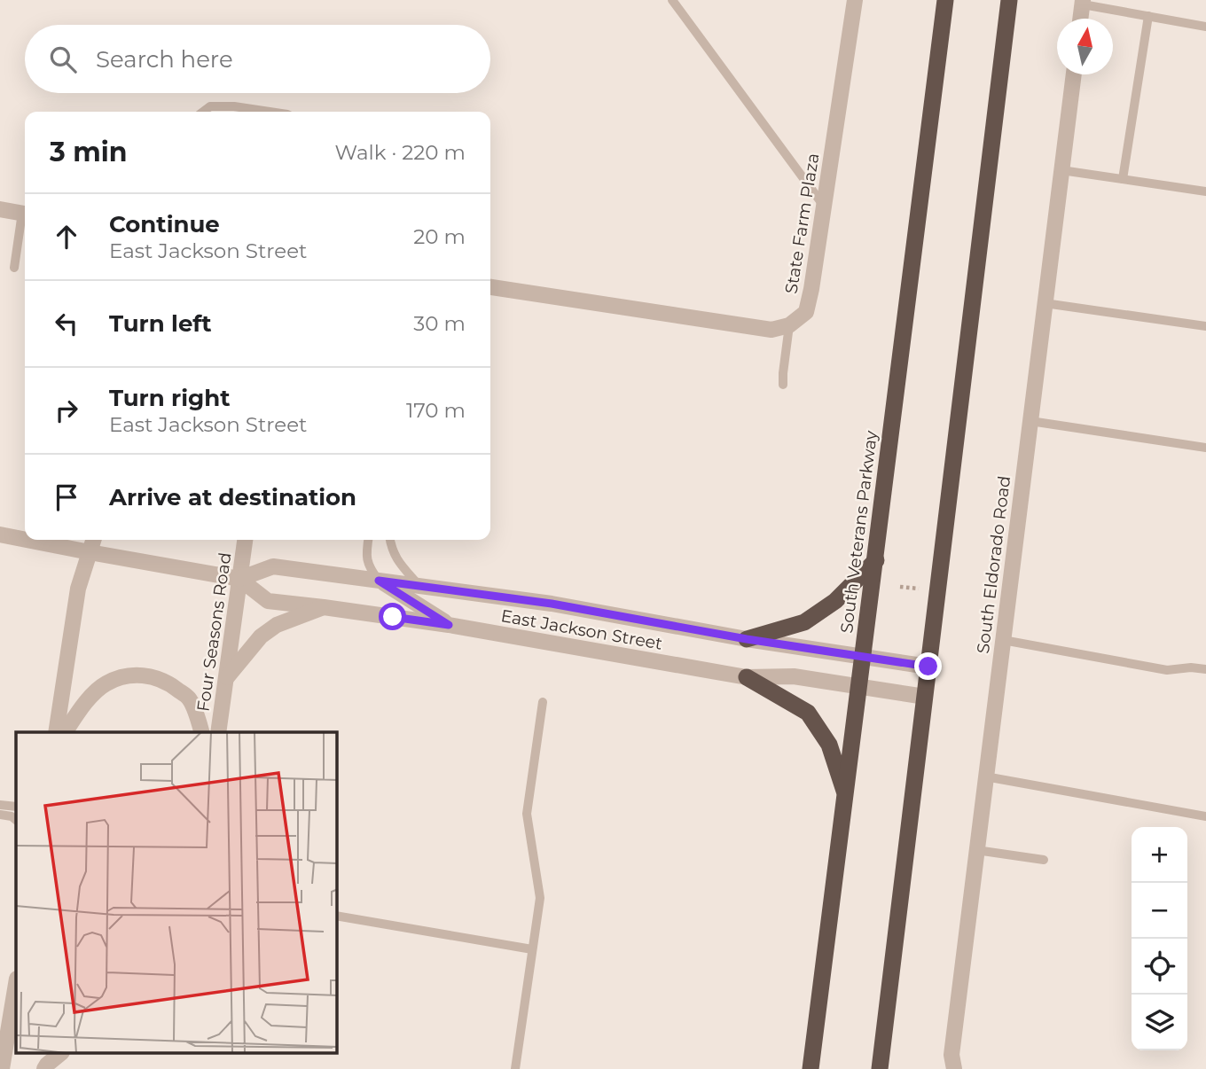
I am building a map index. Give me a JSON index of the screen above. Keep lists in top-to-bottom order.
{
  "streets": {
    "highway": ["South Veterans Parkway"],
    "street": [
      "State Farm Plaza",
      "South Eldorado Road",
      "East Jackson Street",
      "Four Seasons Road"
    ]
  },
  "crossings": [
    ["South Veterans Parkway", "East Jackson Street"],
    ["East Jackson Street", "Four Seasons Road"]
  ],
  "north": "top",
  "page": {
    "search": "Search here",
    "heading": ["3 min", "Walk · 220 m"],
    "list": [
      ["Continue", "East Jackson Street", "20 m"],
      ["Turn left", "30 m"],
      ["Turn right", "East Jackson Street", "170 m"],
      "Arrive at destination"
    ],
    "map_buttons": ["+", "−"]
  }
}
